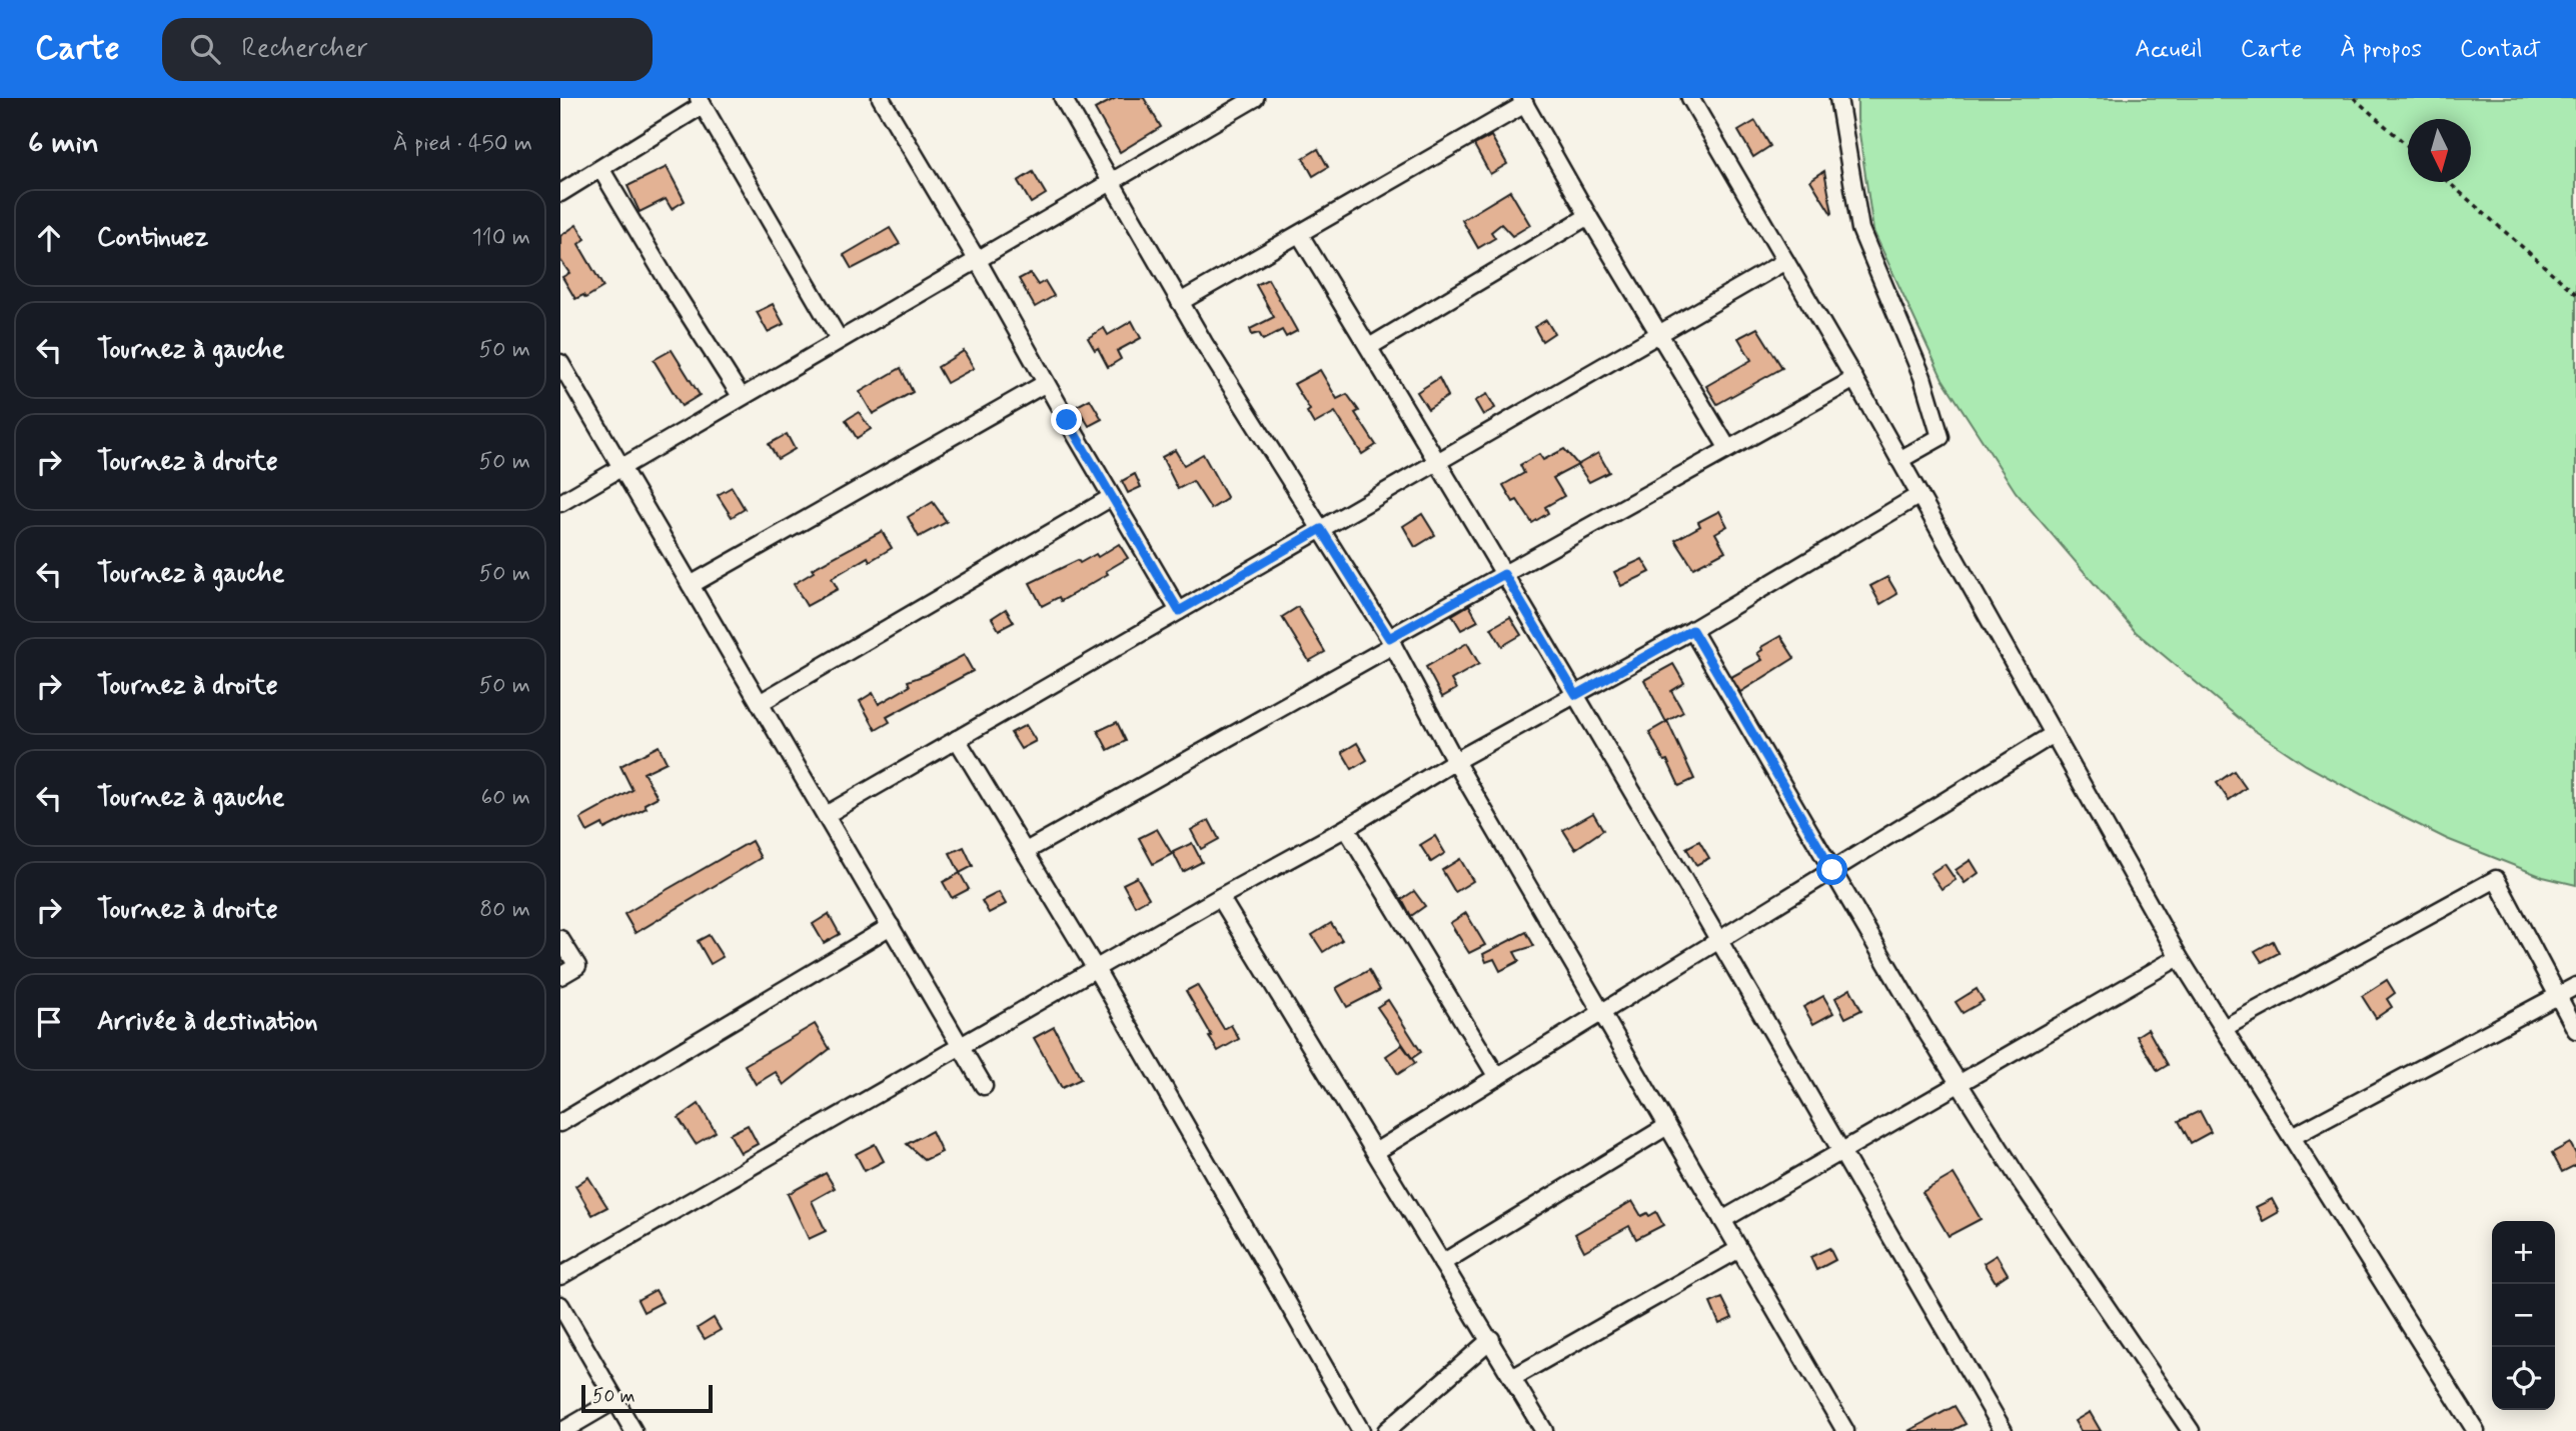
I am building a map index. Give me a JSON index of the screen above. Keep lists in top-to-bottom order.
{
  "scale_bar": "50 m",
  "north": "bottom",
  "page": {
    "header": "Carte",
    "search": "Rechercher",
    "nav": [
      "Accueil",
      "Carte",
      "À propos",
      "Contact"
    ],
    "heading": ["6 min", "À pied · 450 m"],
    "list": [
      ["Continuez", "110 m"],
      ["Tournez à gauche", "50 m"],
      ["Tournez à droite", "50 m"],
      ["Tournez à gauche", "50 m"],
      ["Tournez à droite", "50 m"],
      ["Tournez à gauche", "60 m"],
      ["Tournez à droite", "80 m"],
      "Arrivée à destination"
    ],
    "map_buttons": ["+", "−"],
    "scale": "50 m"
  }
}
